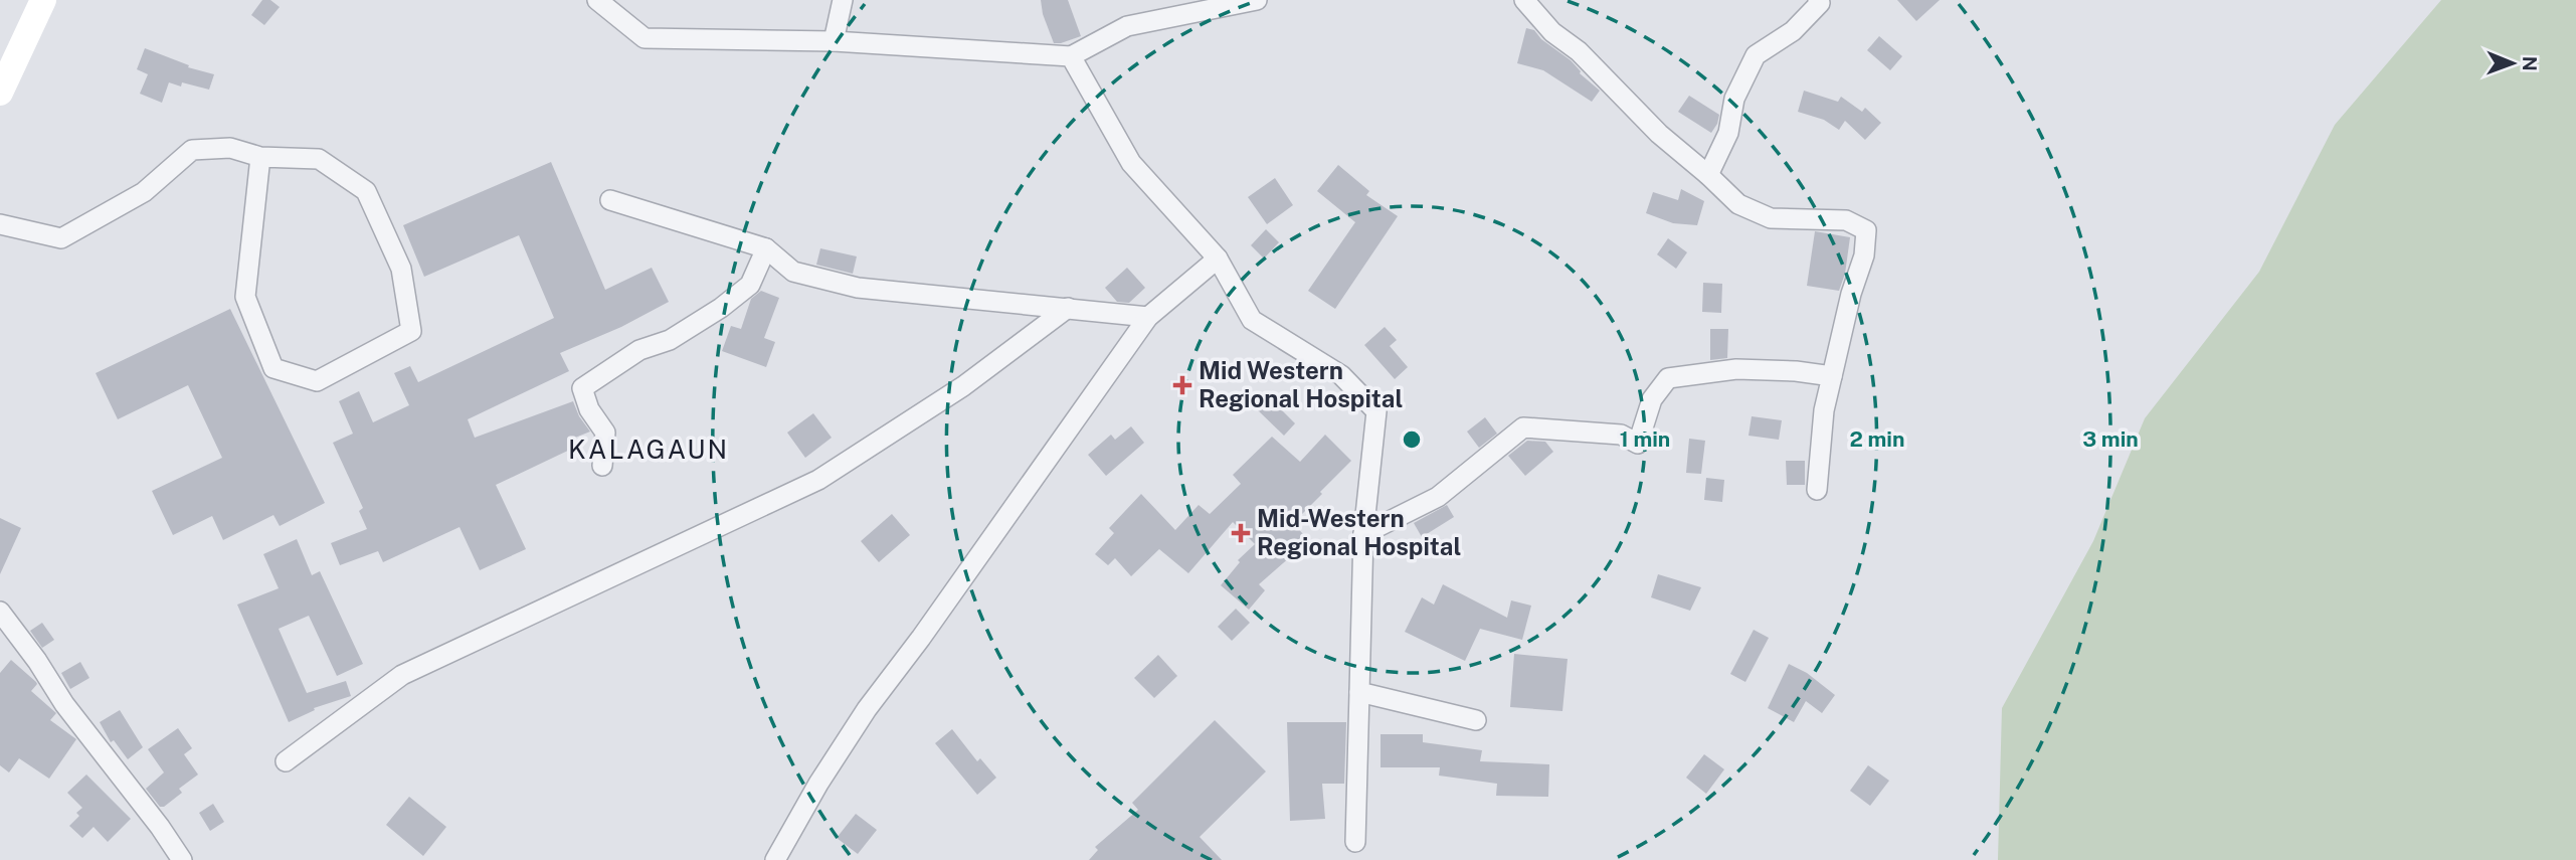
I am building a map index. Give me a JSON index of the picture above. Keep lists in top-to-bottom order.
{
  "districts": ["KALAGAUN"],
  "places": {
    "health": ["Mid Western Regional Hospital", "Mid-Western Regional Hospital"]
  },
  "north": "right",
  "rings": ["1 min", "2 min", "3 min"]
}
